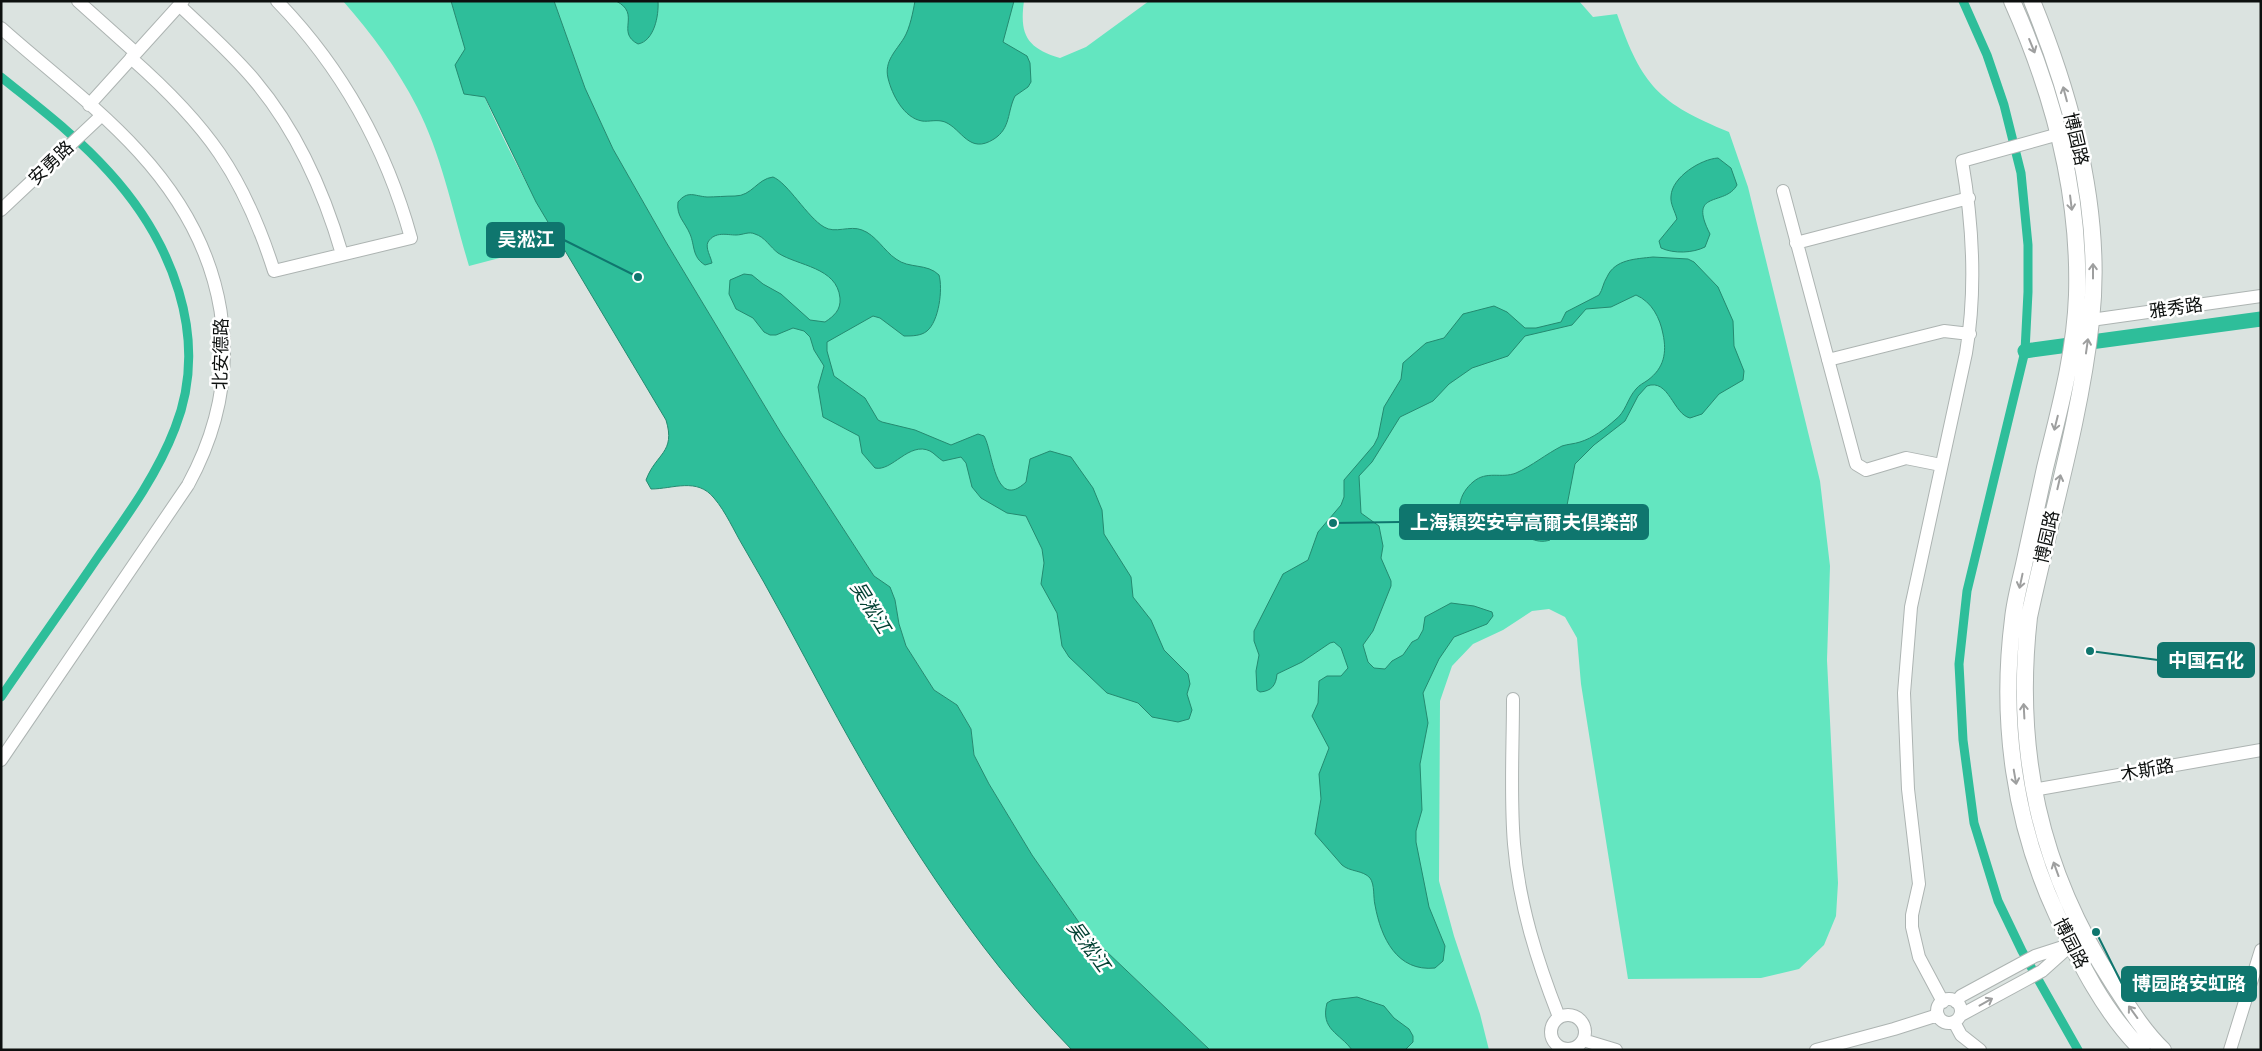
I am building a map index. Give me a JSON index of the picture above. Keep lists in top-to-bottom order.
{
  "streets": {
    "main road": ["博园路"],
    "street": [
      "安勇路",
      "雅秀路",
      "北安德路",
      "木斯路"
    ]
  },
  "crossings": [
    ["博园路", "雅秀路"],
    ["博园路", "木斯路"],
    ["安勇路", "北安德路"]
  ],
  "water": ["吴淞江"],
  "places": [
    "吴淞江",
    "上海穎奕安亭高爾夫倶楽部",
    "中国石化",
    "博园路安虹路"
  ]
}
